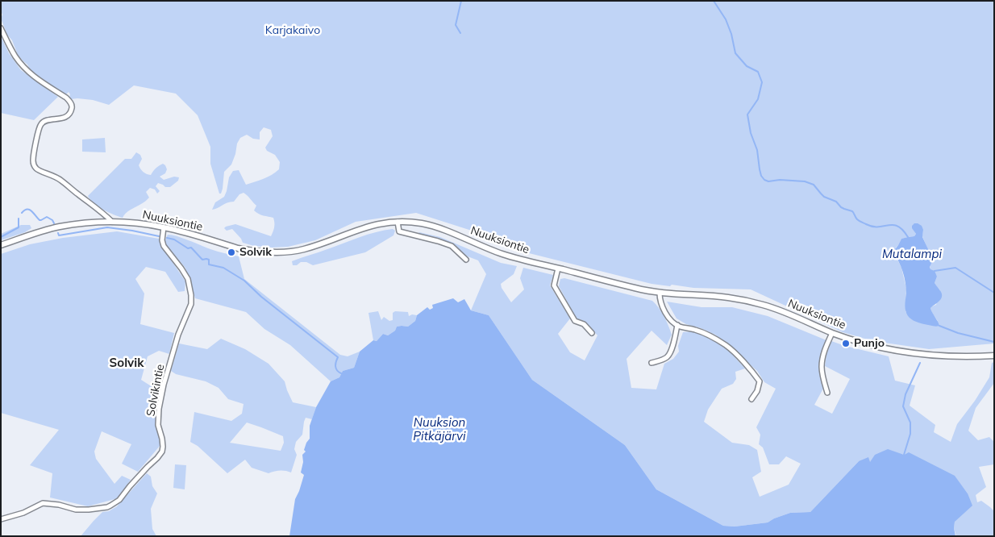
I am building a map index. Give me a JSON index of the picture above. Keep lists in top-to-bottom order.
{
  "streets": {
    "street": ["Nuuksiontie", "Solvikintie"]
  },
  "crossings": [
    ["Nuuksiontie", "Solvikintie"]
  ],
  "districts": ["Solvik"],
  "water": ["Mutalampi", "Nuuksion Pitkäjärvi"],
  "parks": ["Karjakaivo"],
  "places": ["Solvik", "Punjo"]
}
